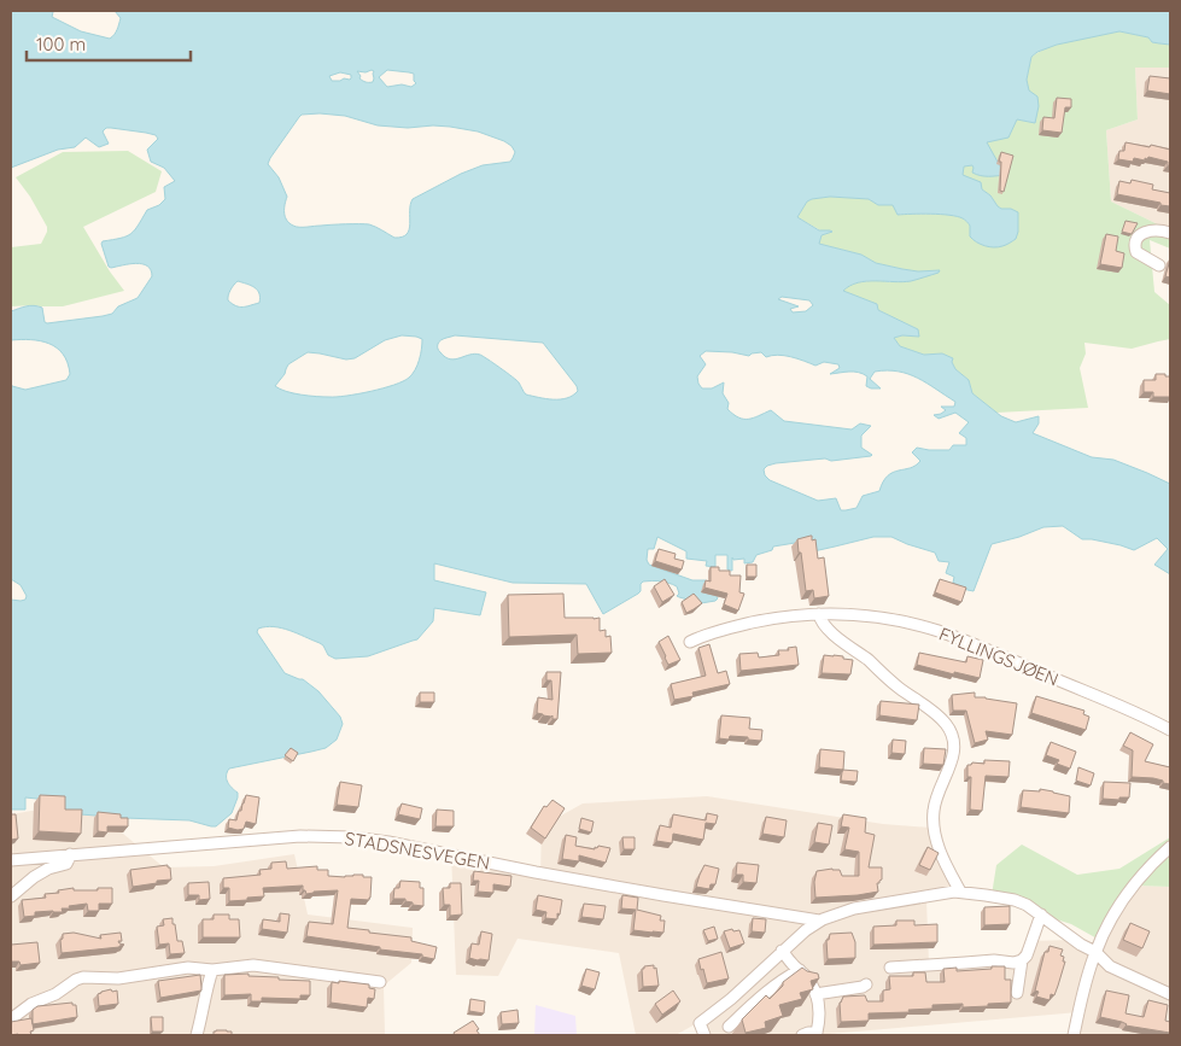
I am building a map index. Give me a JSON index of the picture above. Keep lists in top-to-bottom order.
{
  "streets": {
    "street": ["FYLLINGSJØEN", "STADSNESVEGEN"]
  },
  "scale_bar": "100 m"
}
